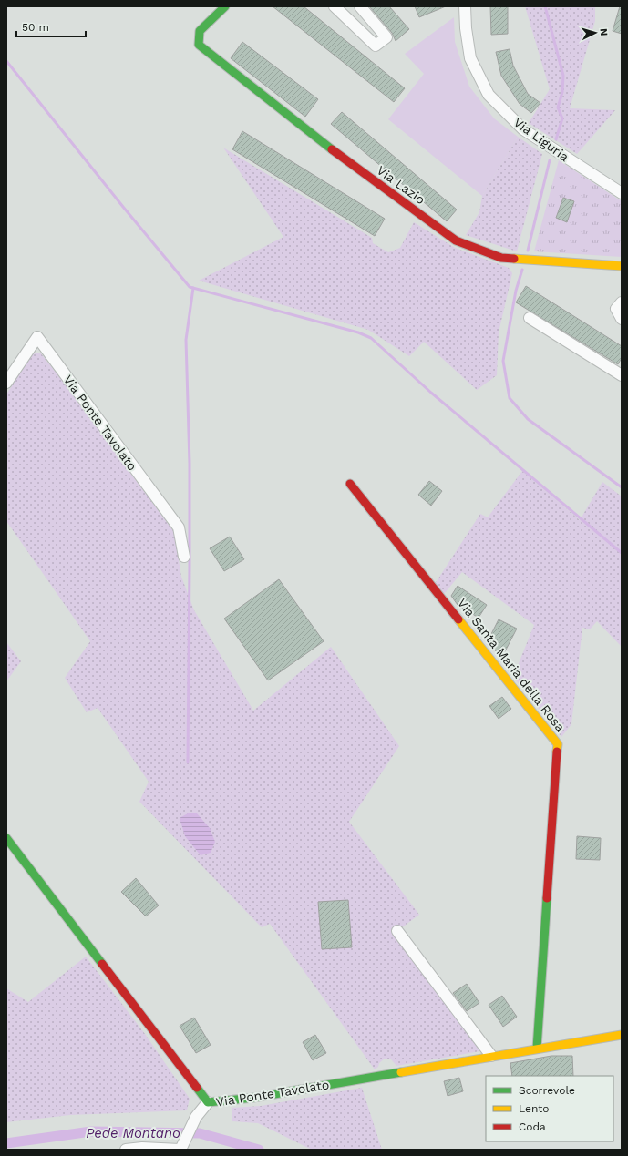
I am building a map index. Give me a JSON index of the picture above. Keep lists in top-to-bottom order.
{
  "streets": {
    "street": [
      "Via Liguria",
      "Via Lazio",
      "Via Ponte Tavolato",
      "Via Santa Maria della Rosa"
    ]
  },
  "crossings": [
    ["Via Ponte Tavolato", "Via Santa Maria della Rosa"]
  ],
  "water": ["Pede Montano"],
  "legend": ["Scorrevole", "Lento", "Coda"],
  "scale_bar": "50 m",
  "north": "right"
}
